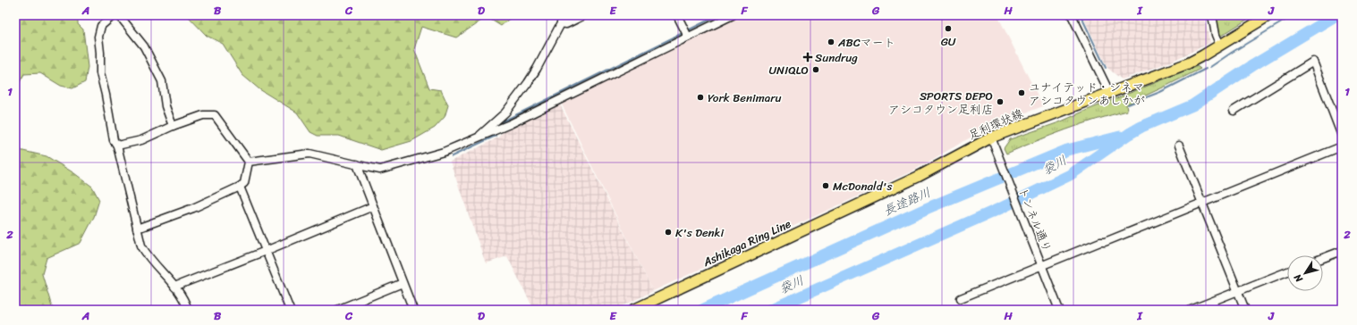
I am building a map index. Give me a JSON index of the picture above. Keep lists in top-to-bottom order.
{
  "streets": {
    "main road": ["足利環状線"],
    "street": ["トンネル通り"]
  },
  "crossings": [
    ["足利環状線", "トンネル通り"]
  ],
  "water": ["袋川", "長途路川"],
  "places": {
    "other": [
      "GU",
      "ABCマート",
      "UNIQLO",
      "ユナイテッド・シネマ アシコタウンあしかが",
      "York Benimaru",
      "SPORTS DEPO アシコタウン足利店",
      "McDonald's",
      "K's Denki"
    ],
    "health": ["Sundrug"]
  },
  "north": "bottom left",
  "grid": {
    "columns": [
      "A",
      "B",
      "C",
      "D",
      "E",
      "F",
      "G",
      "H",
      "I",
      "J"
    ],
    "rows": ["1", "2"]
  }
}
